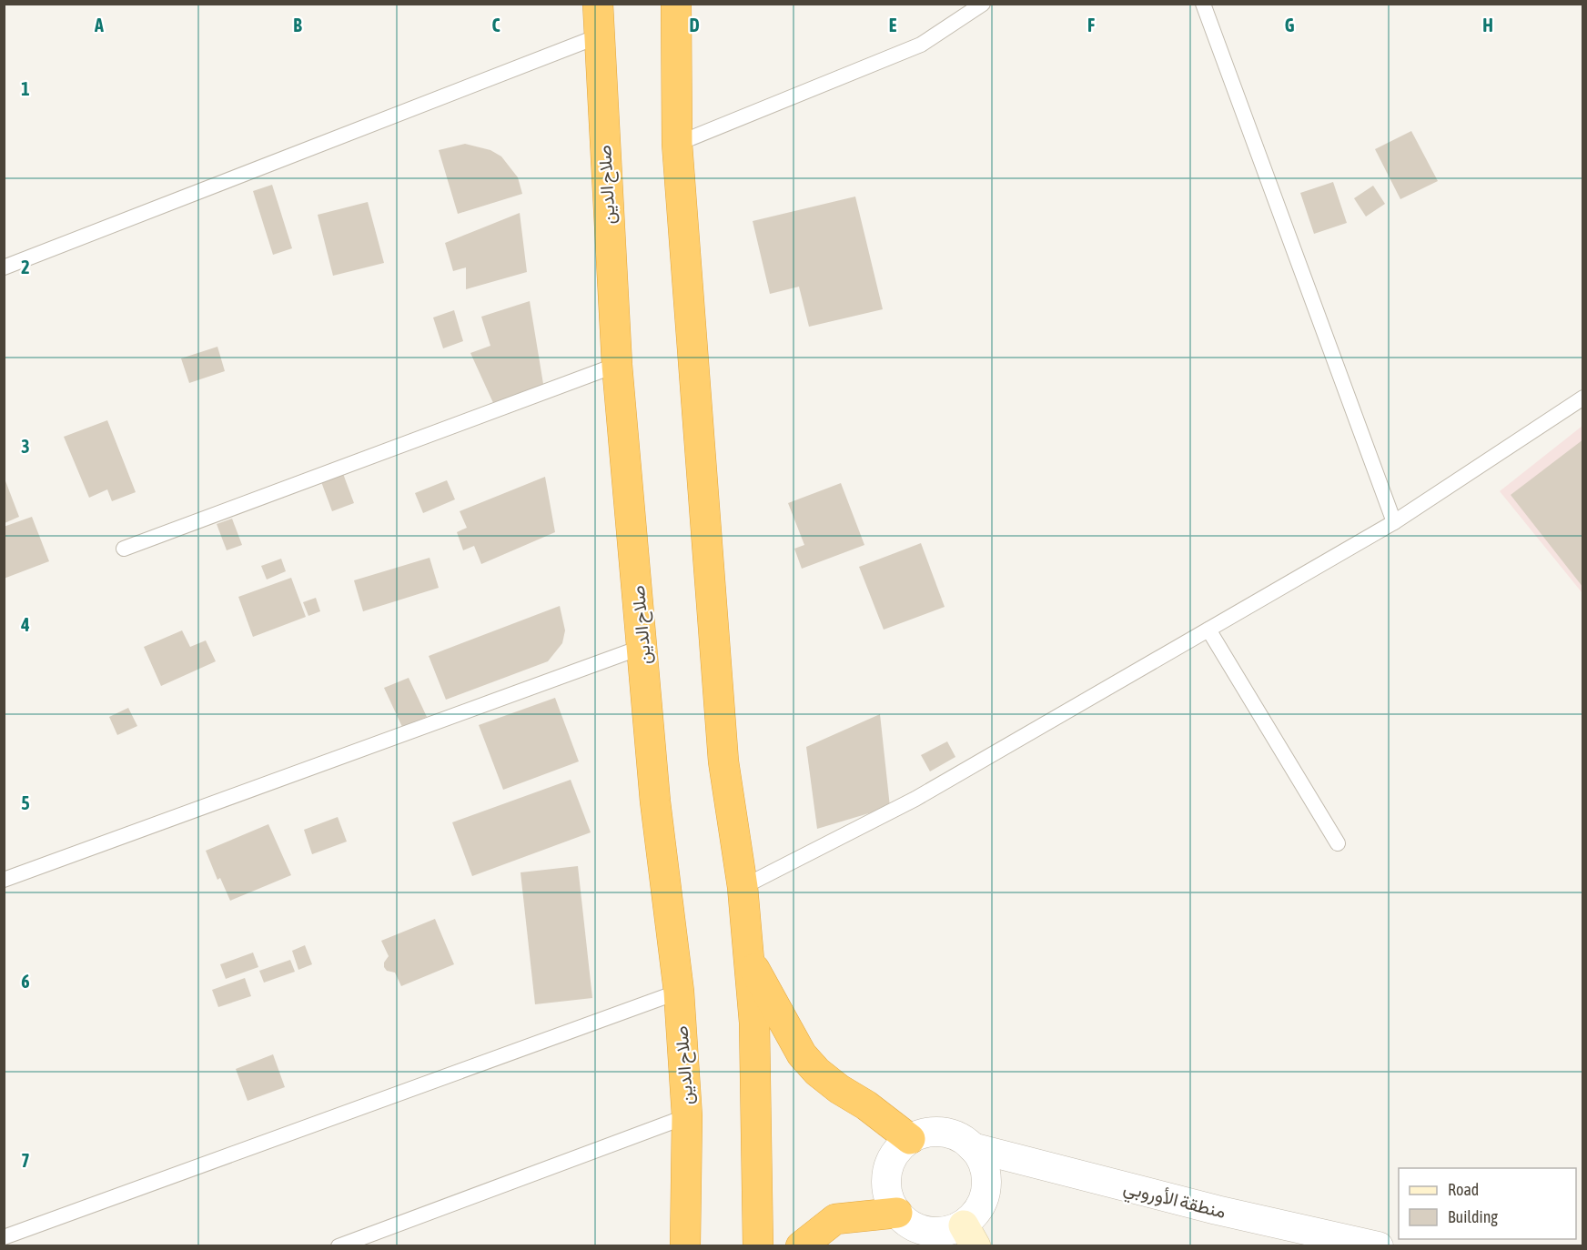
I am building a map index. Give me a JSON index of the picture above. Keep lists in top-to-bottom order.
{
  "streets": {
    "highway": ["صلاح الدين"],
    "street": ["منطقة الأوروبي"]
  },
  "legend": ["Road", "Building"],
  "grid": {
    "columns": [
      "A",
      "B",
      "C",
      "D",
      "E",
      "F",
      "G",
      "H"
    ],
    "rows": [
      "1",
      "2",
      "3",
      "4",
      "5",
      "6",
      "7"
    ]
  }
}
